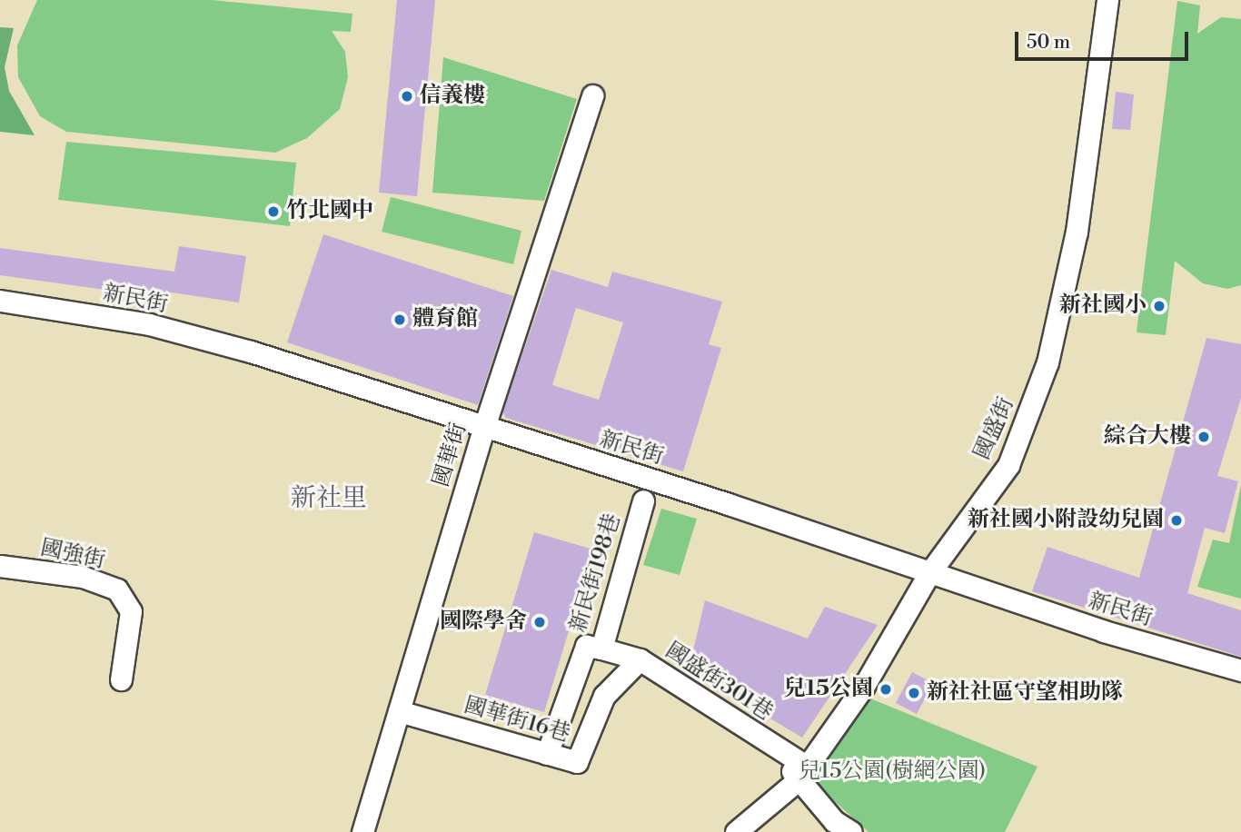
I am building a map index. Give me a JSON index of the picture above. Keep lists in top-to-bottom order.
{
  "streets": {
    "street": [
      "新民街",
      "國盛街",
      "國華街",
      "國強街",
      "新民街198巷",
      "國盛街301巷",
      "國華街16巷"
    ]
  },
  "crossings": [
    ["新民街", "國盛街"],
    ["新民街", "國華街"],
    ["國盛街", "國盛街301巷"],
    ["國華街", "國華街16巷"],
    ["新民街198巷", "國盛街301巷"],
    ["新民街198巷", "國華街16巷"],
    ["國盛街301巷", "國華街16巷"]
  ],
  "districts": ["新社里"],
  "parks": ["兒15公園(樹網公園)"],
  "places": [
    "信義樓",
    "竹北國中",
    "新社國小",
    "體育館",
    "綜合大樓",
    "新社國小附設幼兒園",
    "國際學舍",
    "兒15公園",
    "新社社區守望相助隊"
  ],
  "scale_bar": "50 m"
}
